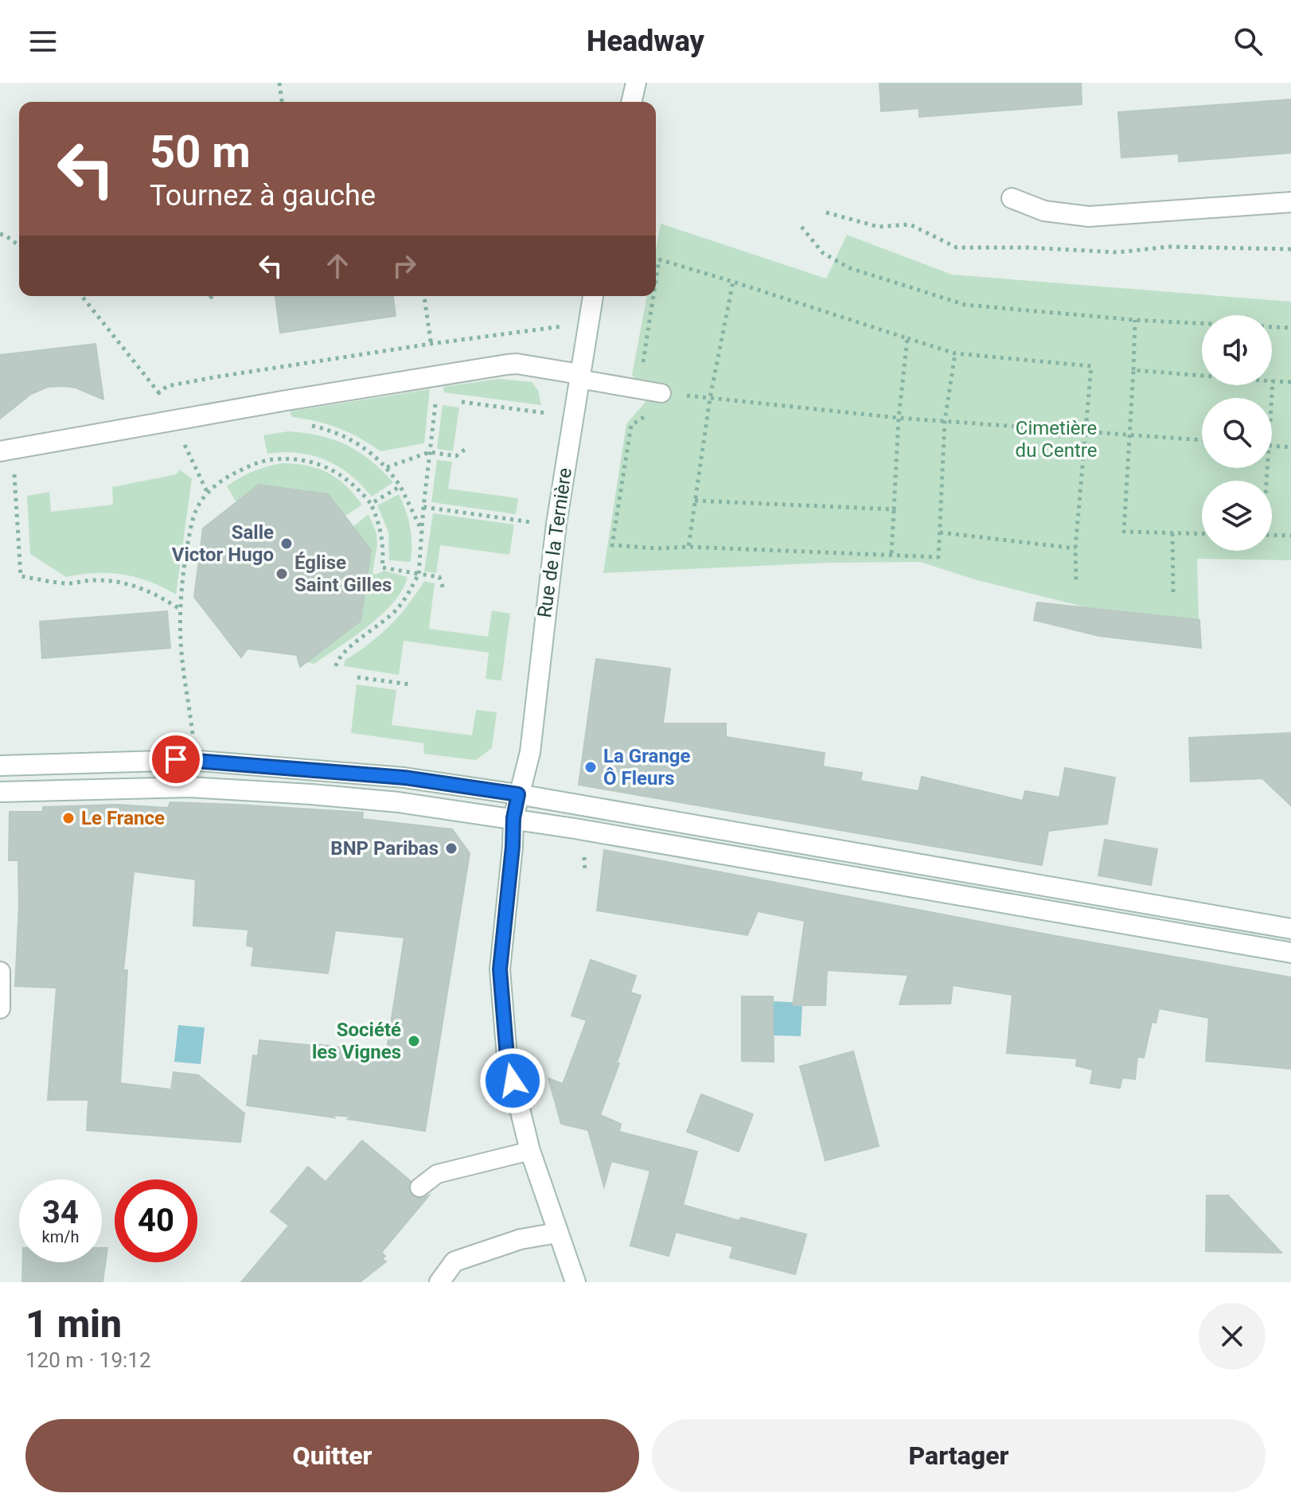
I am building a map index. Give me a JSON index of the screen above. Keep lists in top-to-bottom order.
{
  "streets": {
    "main road": ["Rue de la Ternière"]
  },
  "parks": ["Cimetière du Centre"],
  "places": [
    "Salle Victor Hugo",
    "Église Saint Gilles",
    "La Grange Ô Fleurs",
    "Le France",
    "BNP Paribas",
    "Société les Vignes"
  ],
  "page": {
    "header": "Headway",
    "turn": ["50 m", "Tournez à gauche"],
    "speed": "34 km/h",
    "limit": "40",
    "heading": ["1 min", "120 m · 19:12"],
    "buttons": ["Quitter", "Partager"]
  }
}
